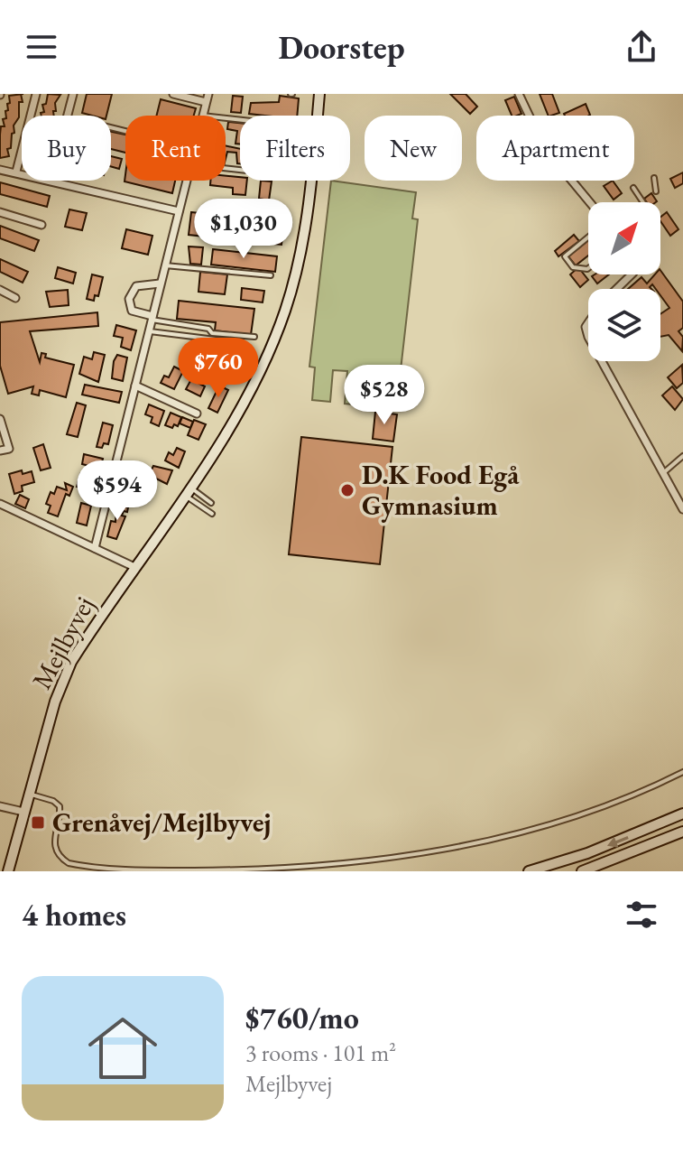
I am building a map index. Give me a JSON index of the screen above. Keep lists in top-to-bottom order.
{
  "streets": {
    "street": ["Mejlbyvej"]
  },
  "places": {
    "other": ["D.K Food Egå Gymnasium"],
    "transit": ["Grenåvej/Mejlbyvej"]
  },
  "north": "top right",
  "page": {
    "header": "Doorstep",
    "chip": [
      "Buy",
      "Rent",
      "Filters",
      "New",
      "Apartment"
    ],
    "price": [
      "$1,030",
      "$760",
      "$528",
      "$594"
    ],
    "heading": "4 homes",
    "list": [
      {
        "name": "$760/mo",
        "note": "3 rooms · 101 m² · Mejlbyvej"
      }
    ]
  }
}
